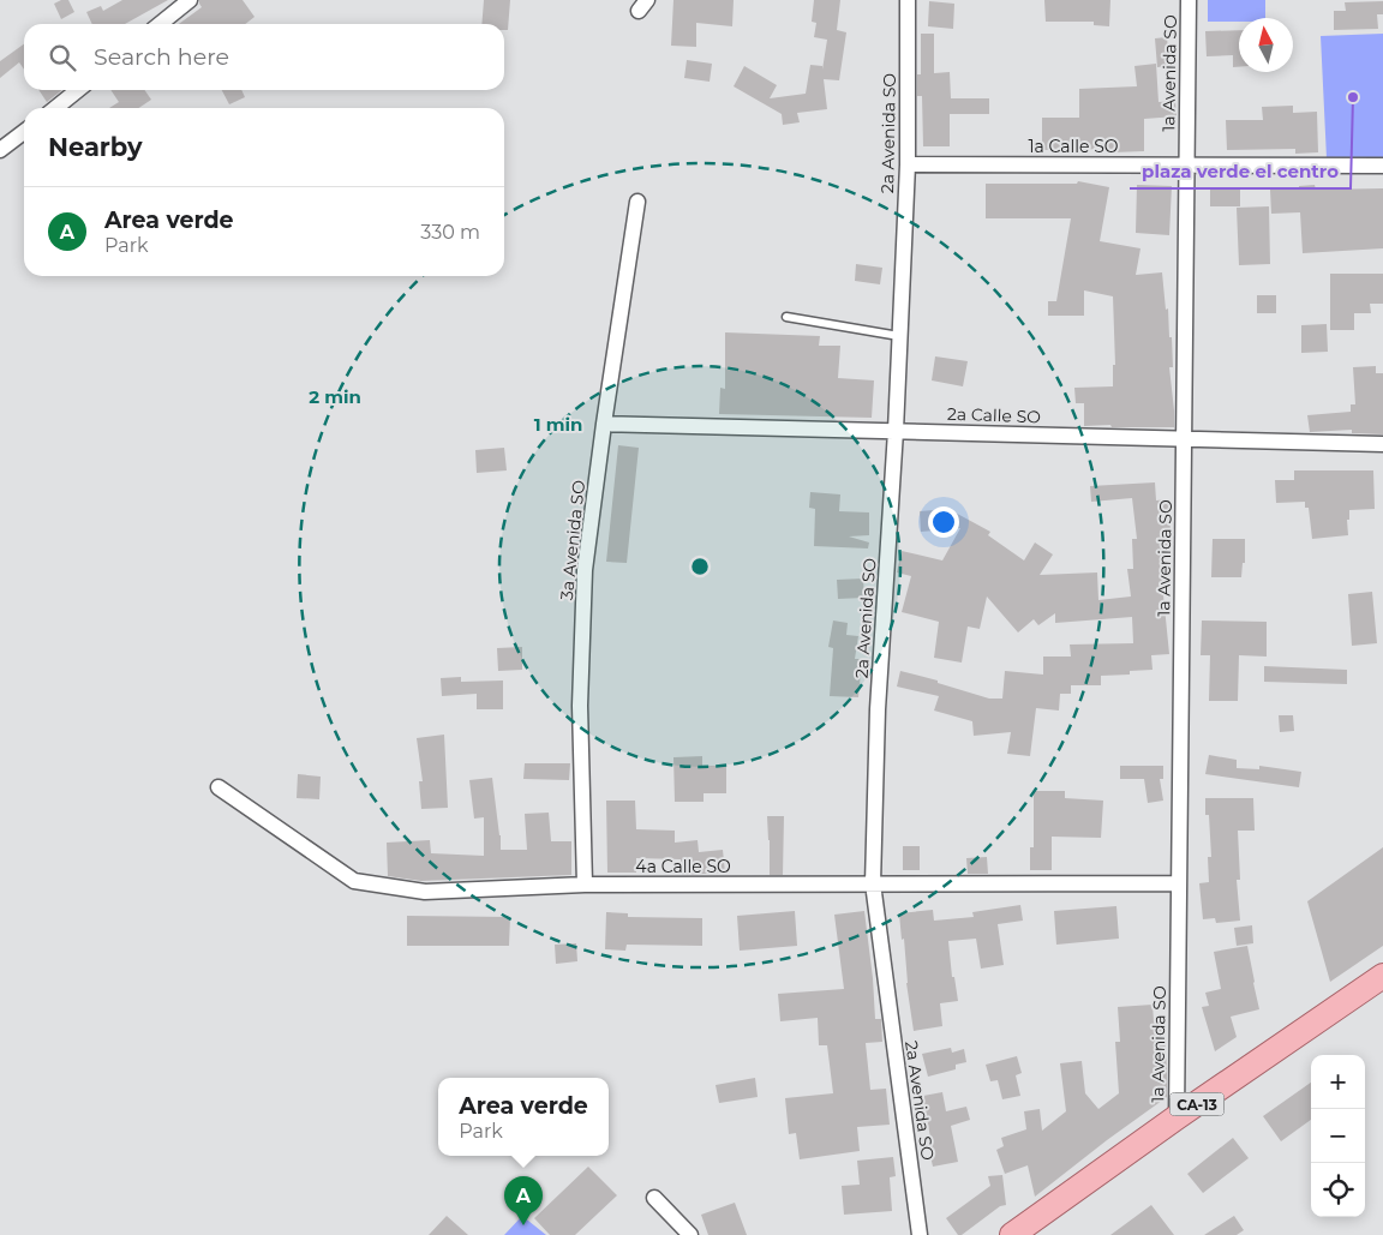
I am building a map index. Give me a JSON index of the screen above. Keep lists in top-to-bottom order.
{
  "streets": {
    "main road": ["CA-13"],
    "street": [
      "1a Avenida SO",
      "2a Avenida SO",
      "1a Calle SO",
      "2a Calle SO",
      "3a Avenida SO",
      "4a Calle SO"
    ]
  },
  "crossings": [
    ["1a Avenida SO", "1a Calle SO"],
    ["1a Avenida SO", "2a Calle SO"],
    ["1a Avenida SO", "4a Calle SO"],
    ["1a Avenida SO", "CA-13"],
    ["2a Avenida SO", "1a Calle SO"],
    ["2a Avenida SO", "2a Calle SO"],
    ["2a Avenida SO", "4a Calle SO"],
    ["2a Calle SO", "3a Avenida SO"],
    ["3a Avenida SO", "4a Calle SO"]
  ],
  "places": ["plaza verde el centro"],
  "north": "top",
  "page": {
    "search": "Search here",
    "heading": "Nearby",
    "list": [
      {
        "mark": "A",
        "name": "Area verde",
        "note": "Park",
        "value": "330 m"
      }
    ],
    "map_buttons": ["+", "−"],
    "popup": ["Area verde", "Park"],
    "pins": "A"
  },
  "rings": ["2 min", "1 min"]
}
